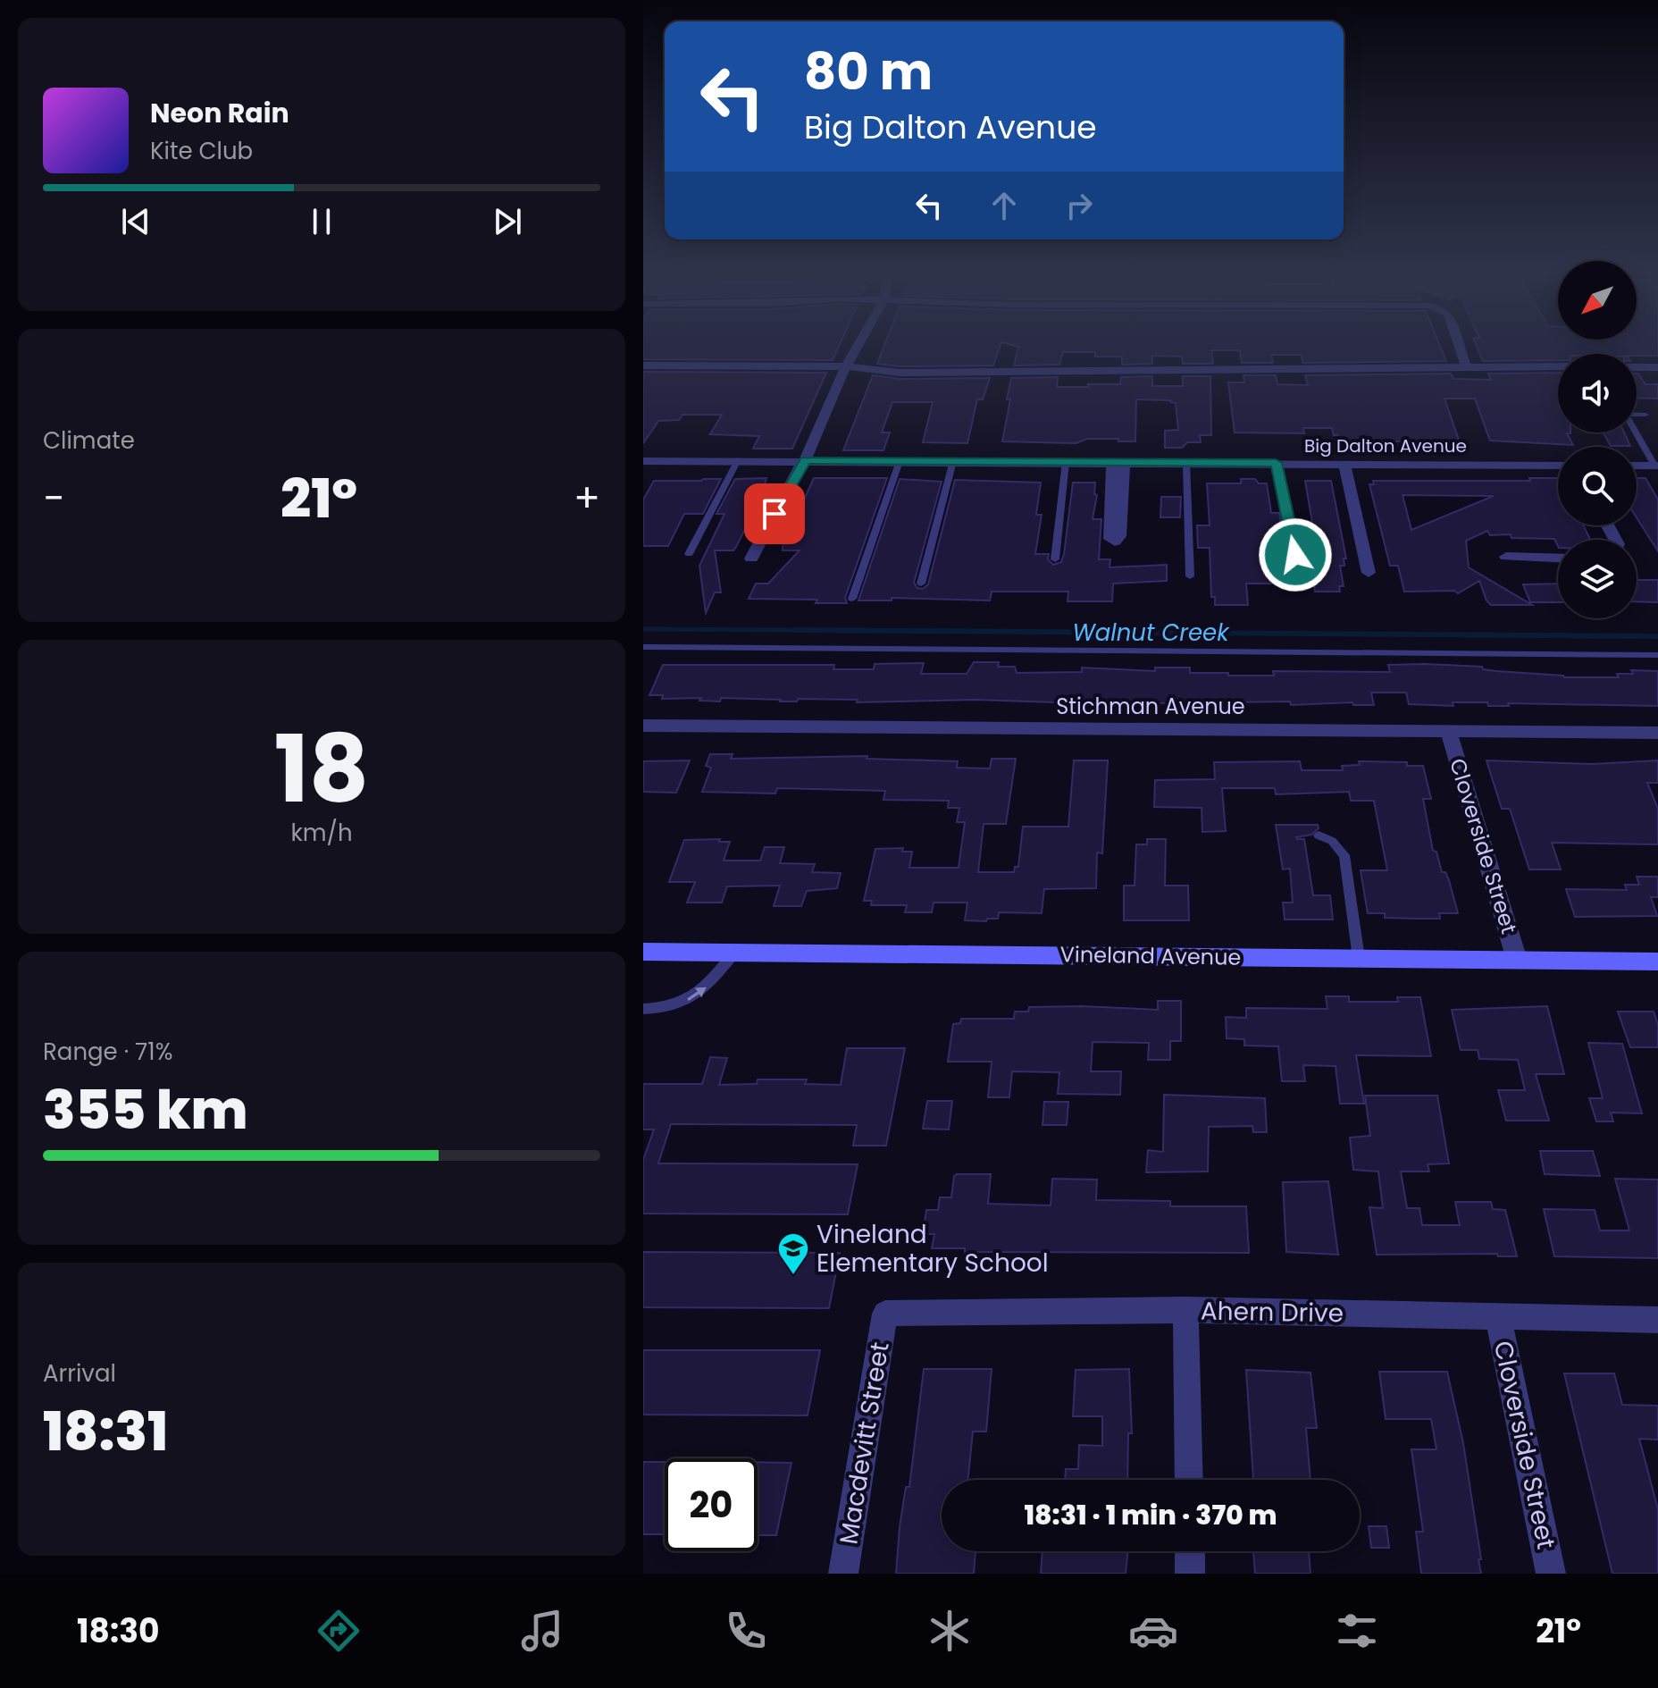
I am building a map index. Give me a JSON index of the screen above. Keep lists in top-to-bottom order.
{
  "streets": {
    "street": [
      "Big Dalton Avenue",
      "Stichman Avenue",
      "Cloverside Street",
      "Vineland Avenue",
      "Ahern Drive",
      "Macdevitt Street"
    ]
  },
  "crossings": [
    ["Stichman Avenue", "Cloverside Street"],
    ["Cloverside Street", "Vineland Avenue"],
    ["Cloverside Street", "Ahern Drive"],
    ["Ahern Drive", "Macdevitt Street"]
  ],
  "water": ["Walnut Creek"],
  "places": {
    "school or university": ["Vineland Elementary School"]
  },
  "north": "bottom left",
  "page": {
    "turn": ["80 m", "Big Dalton Avenue"],
    "song": ["Neon Rain", "Kite Club"],
    "tile": [
      "Climate",
      ["18", "km/h"],
      ["Range · 71%", "355 km"],
      ["Arrival", "18:31"]
    ],
    "heat": ["−", "21°", "+"],
    "limit": "20",
    "trip": "18:31 · 1 min · 370 m",
    "tabs": ["18:30", "21°"]
  }
}
